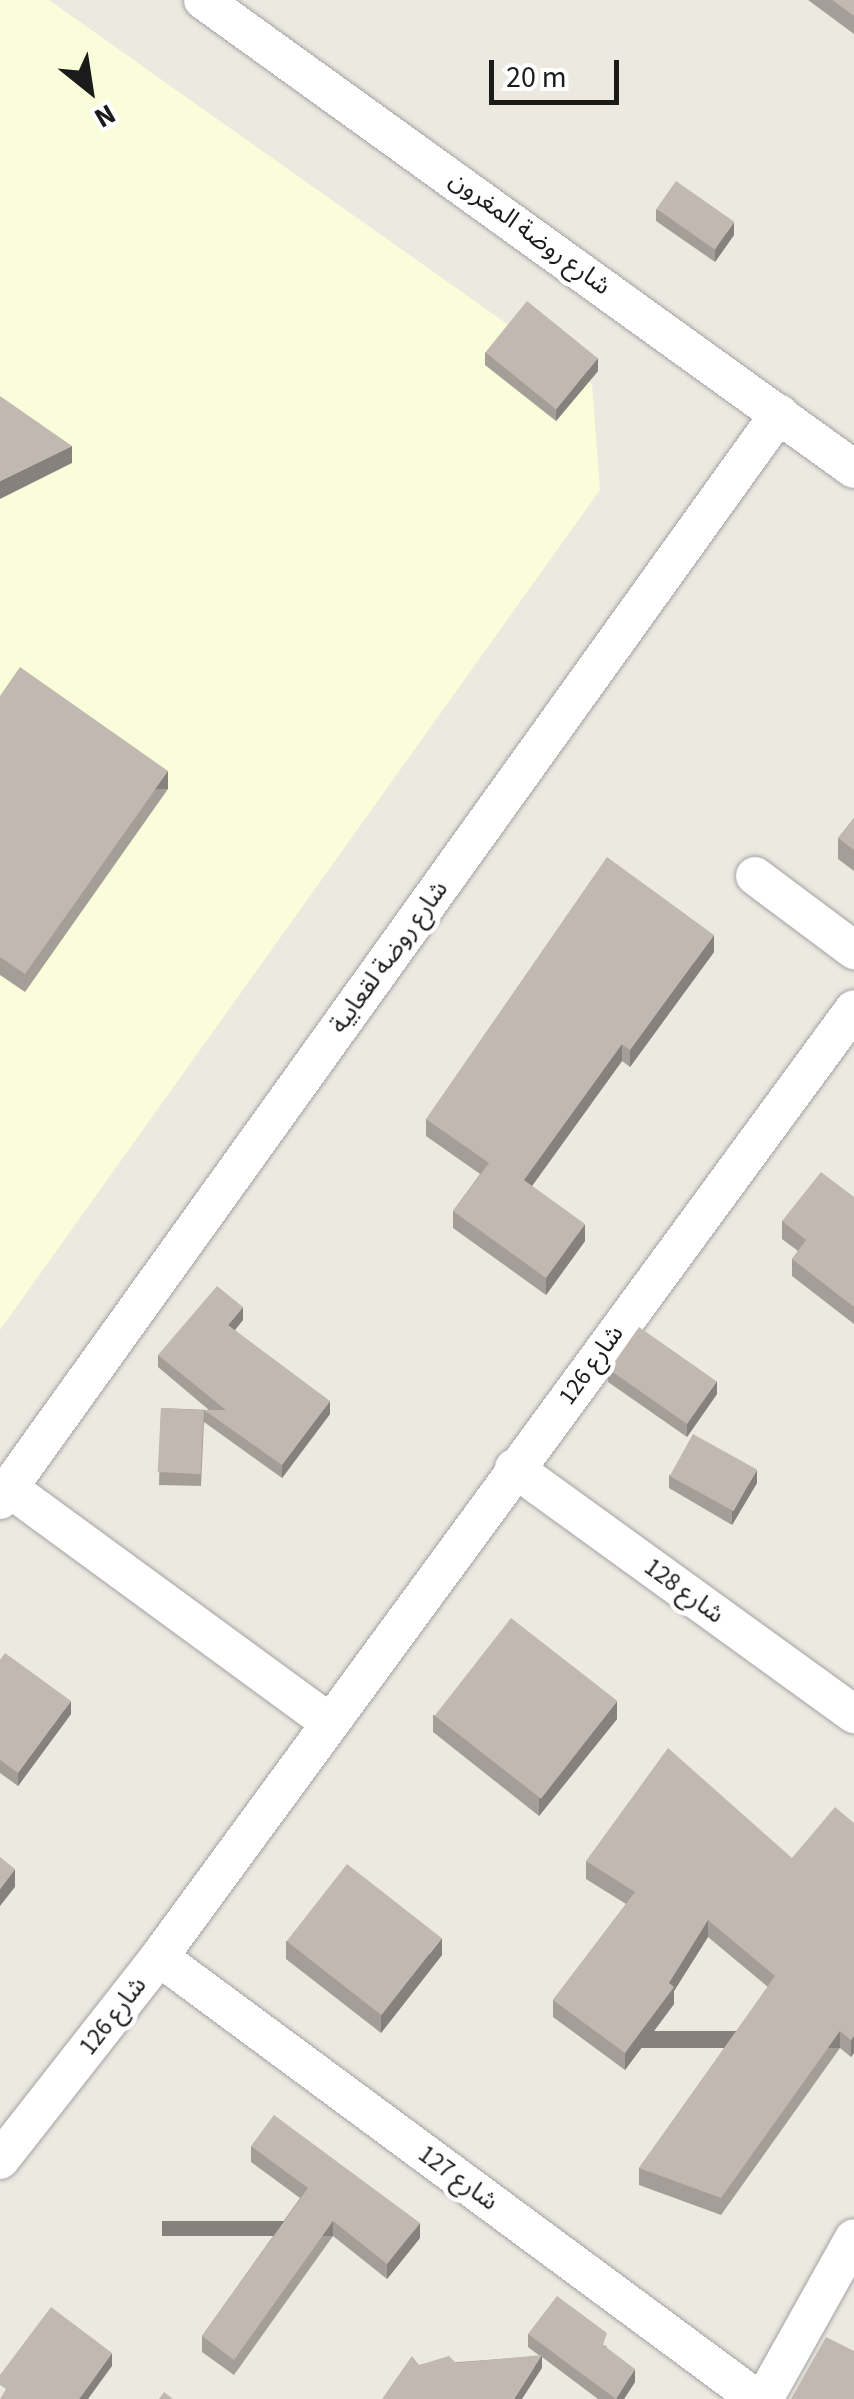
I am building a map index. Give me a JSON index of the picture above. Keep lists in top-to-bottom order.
{
  "streets": {
    "street": [
      "شارع روضة المغرون",
      "شارع روضة لقعابية",
      "شارع 126",
      "شارع 128",
      "شارع 127"
    ]
  },
  "crossings": [
    ["شارع روضة المغرون", "شارع روضة لقعابية"],
    ["شارع 126", "شارع 128"],
    ["شارع 126", "شارع 127"]
  ],
  "scale_bar": "20 m",
  "north": "bottom right"
}
